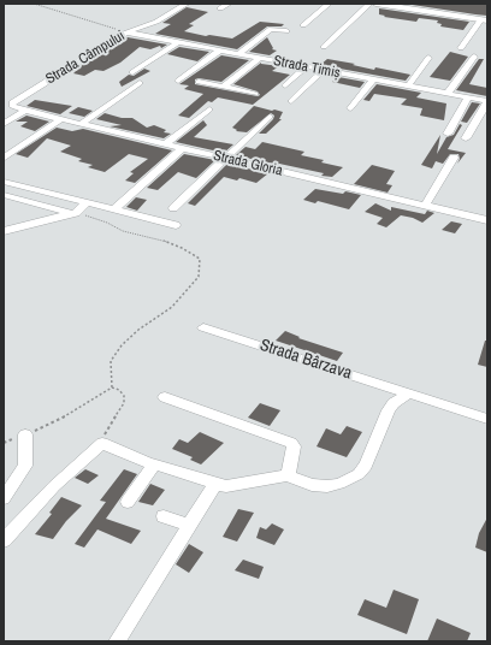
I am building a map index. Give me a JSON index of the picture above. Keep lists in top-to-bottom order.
{
  "streets": {
    "street": [
      "Strada Câmpului",
      "Strada Timiș",
      "Strada Gloria",
      "Strada Bârzava"
    ]
  },
  "crossings": [
    ["Strada Câmpului", "Strada Timiș"],
    ["Strada Câmpului", "Strada Gloria"]
  ]
}
